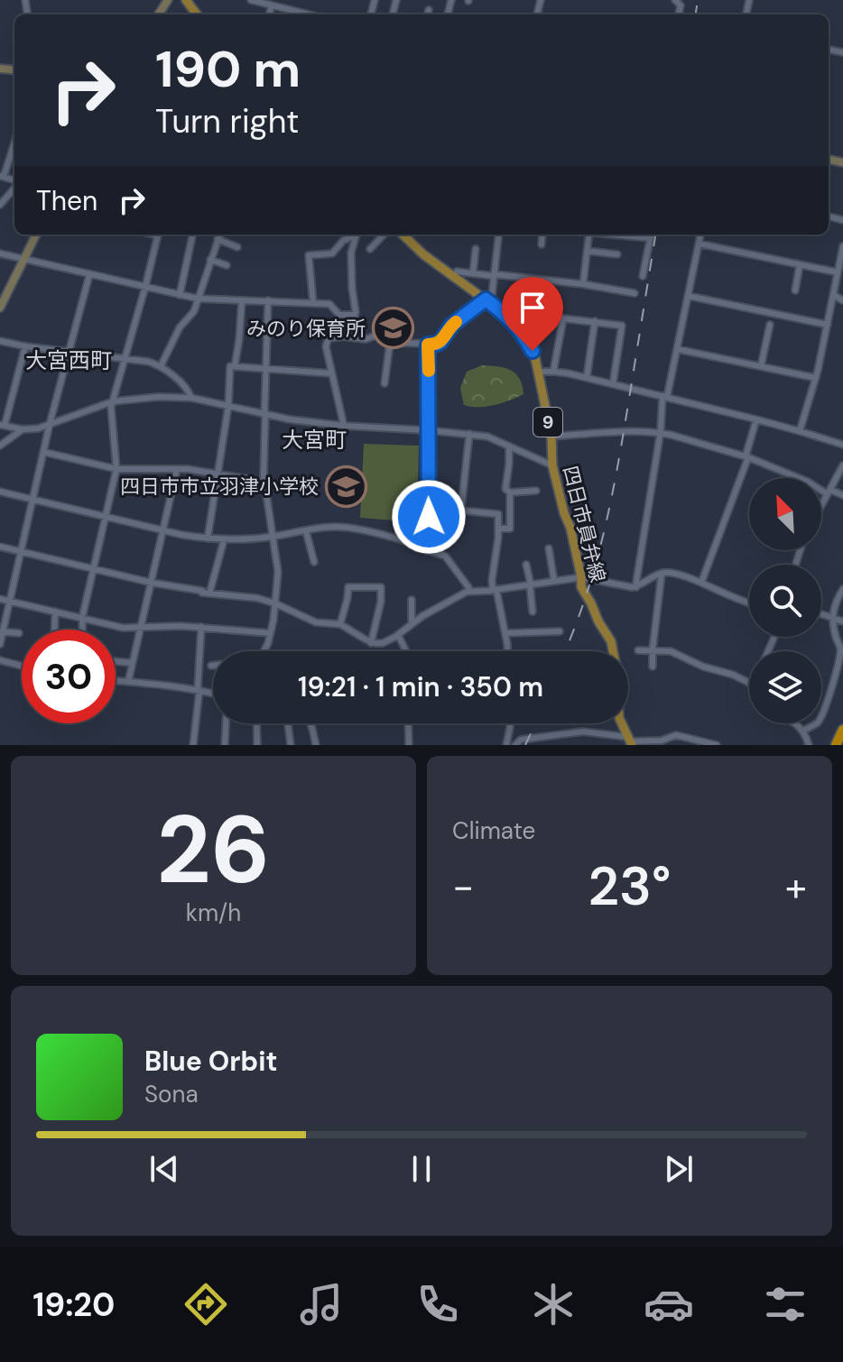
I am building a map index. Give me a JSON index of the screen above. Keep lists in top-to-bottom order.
{
  "streets": {
    "main road": ["9", "四日市員弁線"]
  },
  "districts": ["大宮西町", "大宮町"],
  "places": {
    "school or university": ["みのり保育所", "四日市市立羽津小学校"]
  },
  "north": "top left",
  "page": {
    "turn": ["190 m", "Turn right"],
    "then": "Then",
    "limit": "30",
    "trip": "19:21 · 1 min · 350 m",
    "tile": [
      ["26", "km/h"],
      "Climate"
    ],
    "heat": ["−", "23°", "+"],
    "song": ["Blue Orbit", "Sona"],
    "tabs": "19:20"
  }
}
